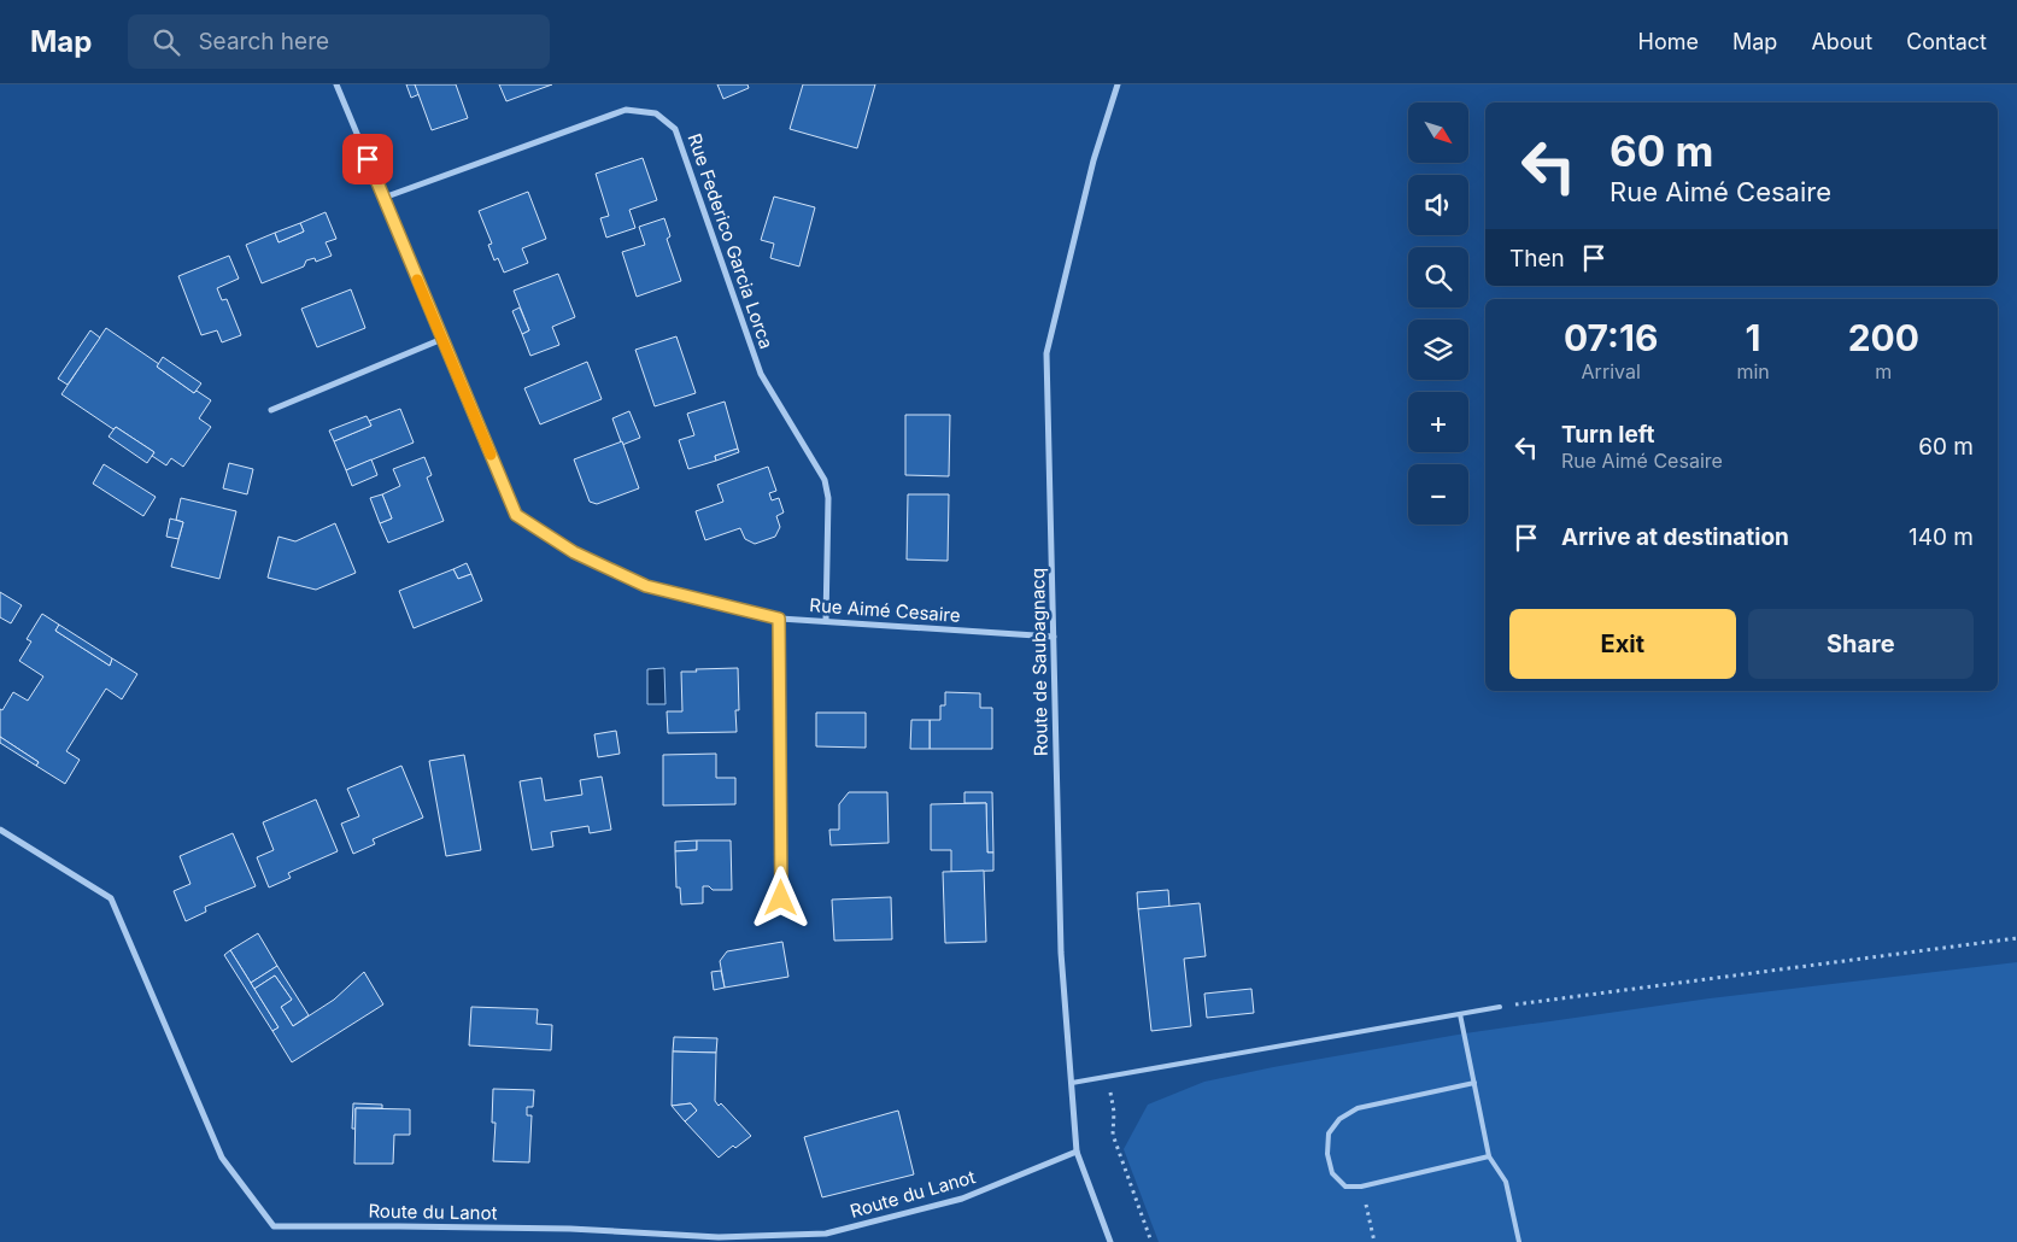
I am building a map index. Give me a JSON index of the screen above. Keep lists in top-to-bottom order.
{
  "streets": {
    "street": [
      "Rue Federico Garcia Lorca",
      "Rue Aimé Cesaire",
      "Route de Saubagnacq",
      "Route du Lanot"
    ]
  },
  "crossings": [
    ["Rue Federico Garcia Lorca", "Rue Aimé Cesaire"],
    ["Rue Aimé Cesaire", "Route de Saubagnacq"],
    ["Route de Saubagnacq", "Route du Lanot"]
  ],
  "north": "bottom right",
  "page": {
    "header": "Map",
    "search": "Search here",
    "nav": [
      "Home",
      "Map",
      "About",
      "Contact"
    ],
    "map_buttons": ["+", "−"],
    "turn": ["60 m", "Rue Aimé Cesaire"],
    "then": "Then",
    "eta": [
      "07:16",
      "Arrival",
      "1",
      "min",
      "200",
      "m"
    ],
    "list": [
      {
        "name": "Turn left",
        "note": "Rue Aimé Cesaire",
        "value": "60 m"
      },
      {
        "name": "Arrive at destination",
        "value": "140 m"
      }
    ],
    "buttons": ["Exit", "Share"]
  }
}
